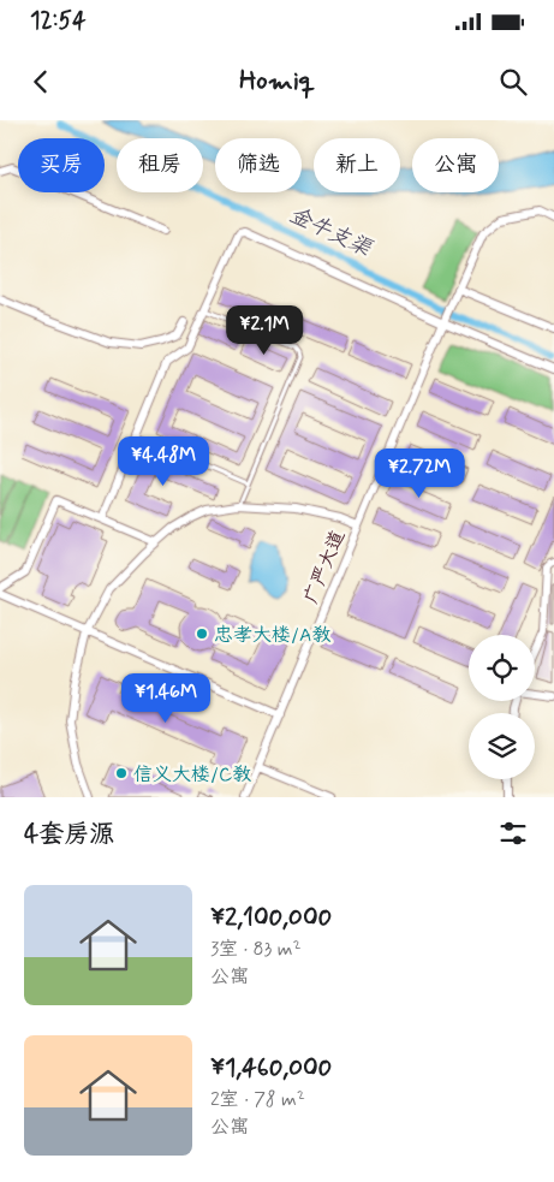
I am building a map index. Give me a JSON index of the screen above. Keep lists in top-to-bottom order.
{
  "streets": {
    "street": ["广严大道"]
  },
  "water": ["金牛支渠"],
  "places": ["忠孝大楼/A教", "信义大楼/C教"],
  "page": {
    "status": "12:54",
    "header": "Homiq",
    "chip": [
      "买房",
      "租房",
      "筛选",
      "新上",
      "公寓"
    ],
    "price": [
      "¥2.1M",
      "¥4.48M",
      "¥2.72M",
      "¥1.46M"
    ],
    "heading": "4套房源",
    "list": [
      {
        "name": "¥2,100,000",
        "note": "3室 · 83 m² · 公寓"
      },
      {
        "name": "¥1,460,000",
        "note": "2室 · 78 m² · 公寓"
      }
    ]
  }
}
